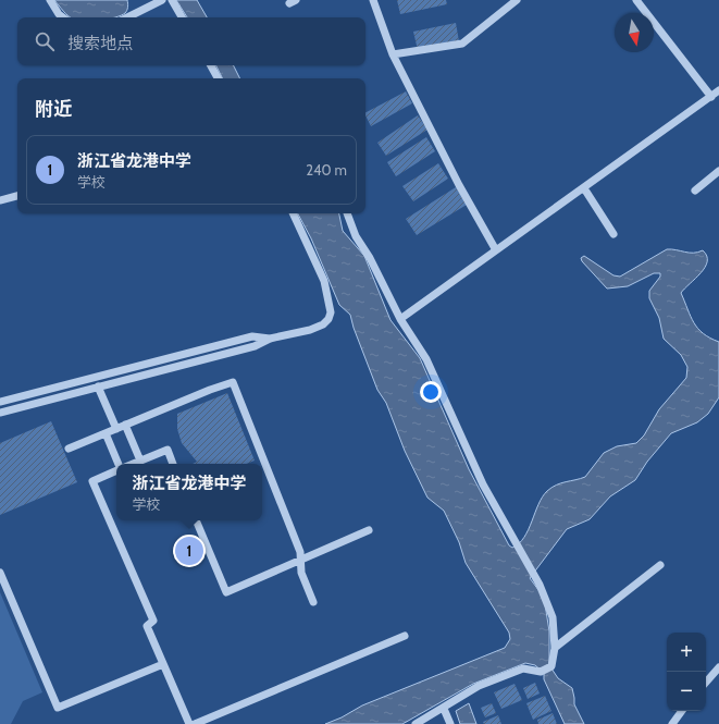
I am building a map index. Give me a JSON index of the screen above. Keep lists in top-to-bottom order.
{
  "north": "bottom",
  "page": {
    "search": "搜索地点",
    "heading": "附近",
    "list": [
      {
        "mark": "1",
        "name": "浙江省龙港中学",
        "note": "学校",
        "value": "240 m"
      }
    ],
    "popup": ["浙江省龙港中学", "学校"],
    "pins": "1",
    "map_buttons": ["+", "−"]
  }
}
